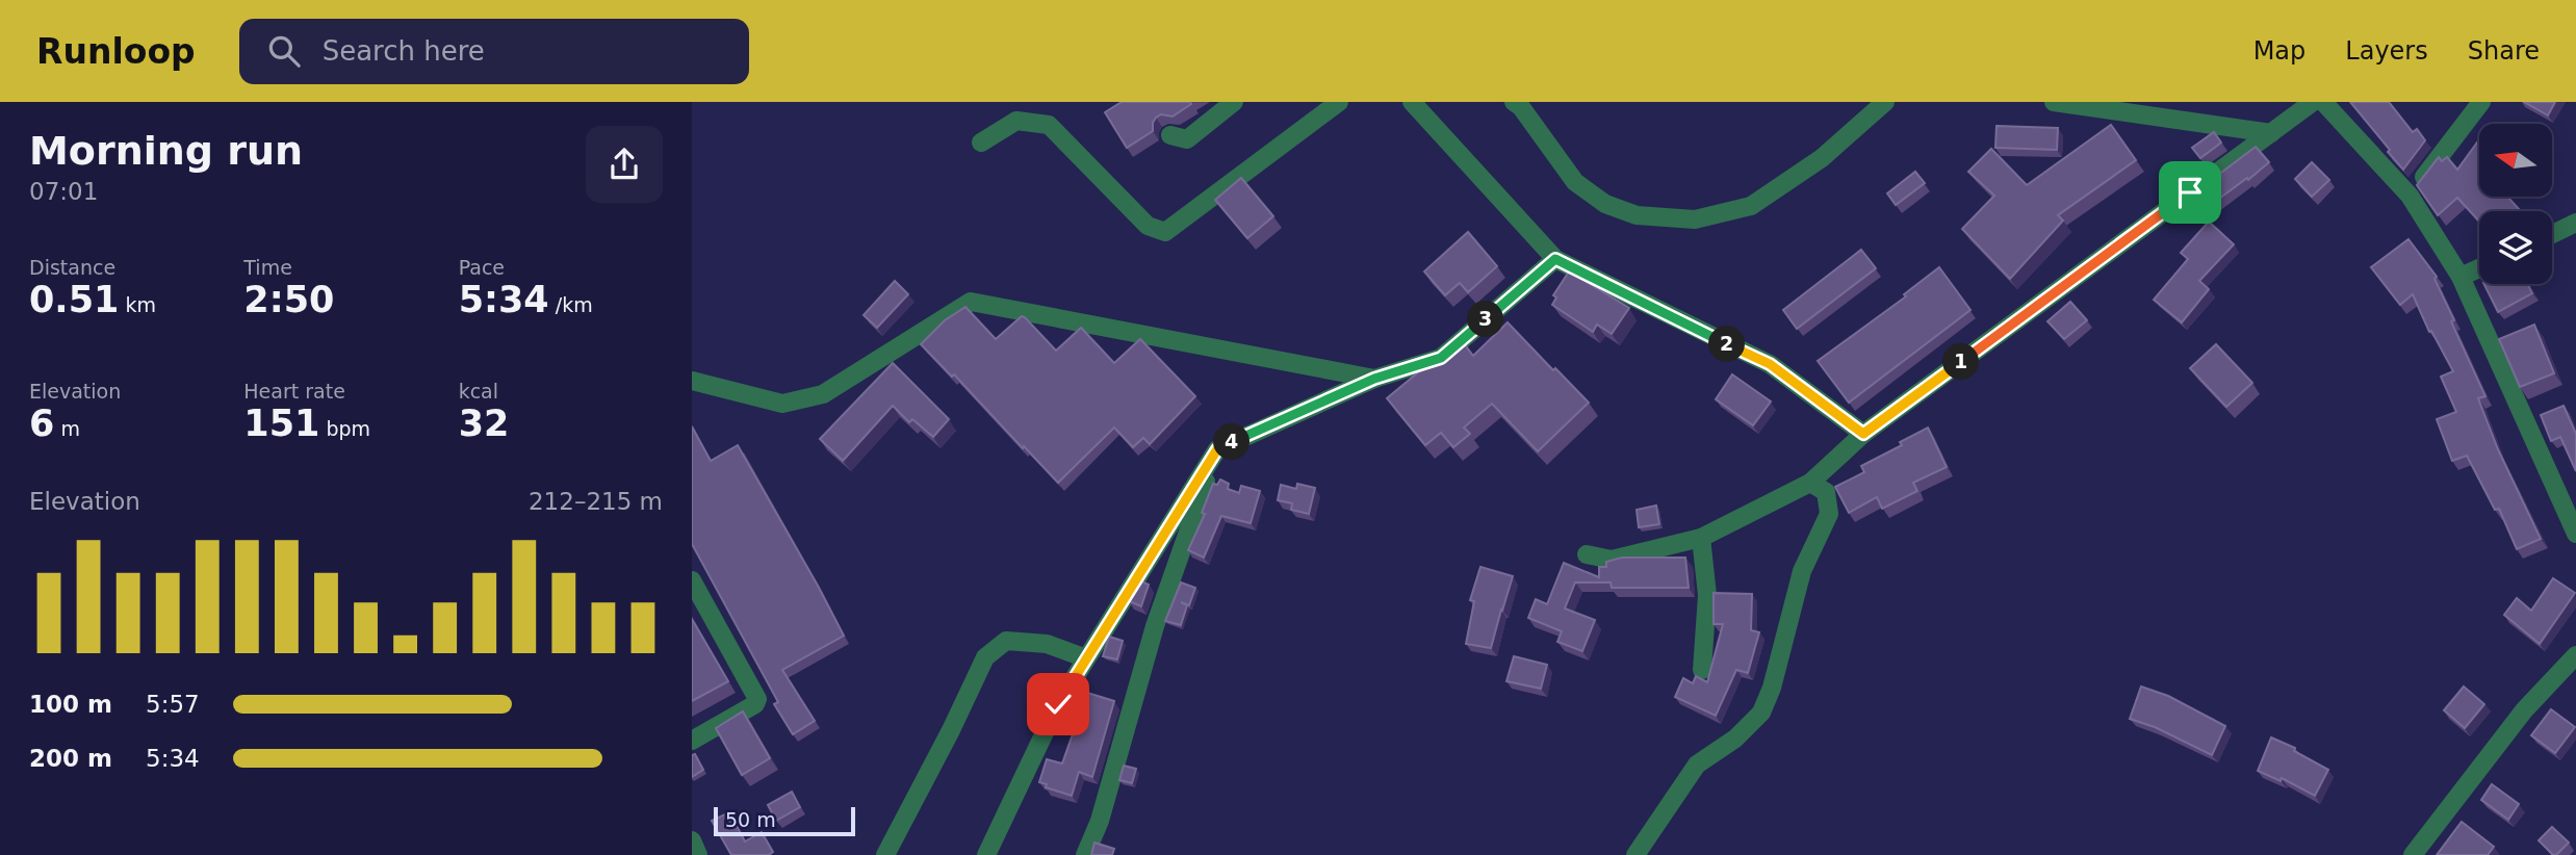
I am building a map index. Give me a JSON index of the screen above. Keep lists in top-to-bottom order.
{
  "scale_bar": "50 m",
  "north": "left",
  "page": {
    "header": "Runloop",
    "search": "Search here",
    "nav": ["Map", "Layers", "Share"],
    "heading": ["Morning run", "07:01"],
    "stats": [
      ["Distance", "0.51 km"],
      ["Time", "2:50"],
      ["Pace", "5:34 /km"],
      ["Elevation", "6 m"],
      ["Heart rate", "151 bpm"],
      ["kcal", "32"]
    ],
    "pins": [
      "3",
      "2",
      "1",
      "4"
    ],
    "chart": ["Elevation", "212–215 m"],
    "list": [
      {
        "name": "100 m",
        "note": "5:57"
      },
      {
        "name": "200 m",
        "note": "5:34"
      }
    ],
    "scale": "50 m"
  }
}
